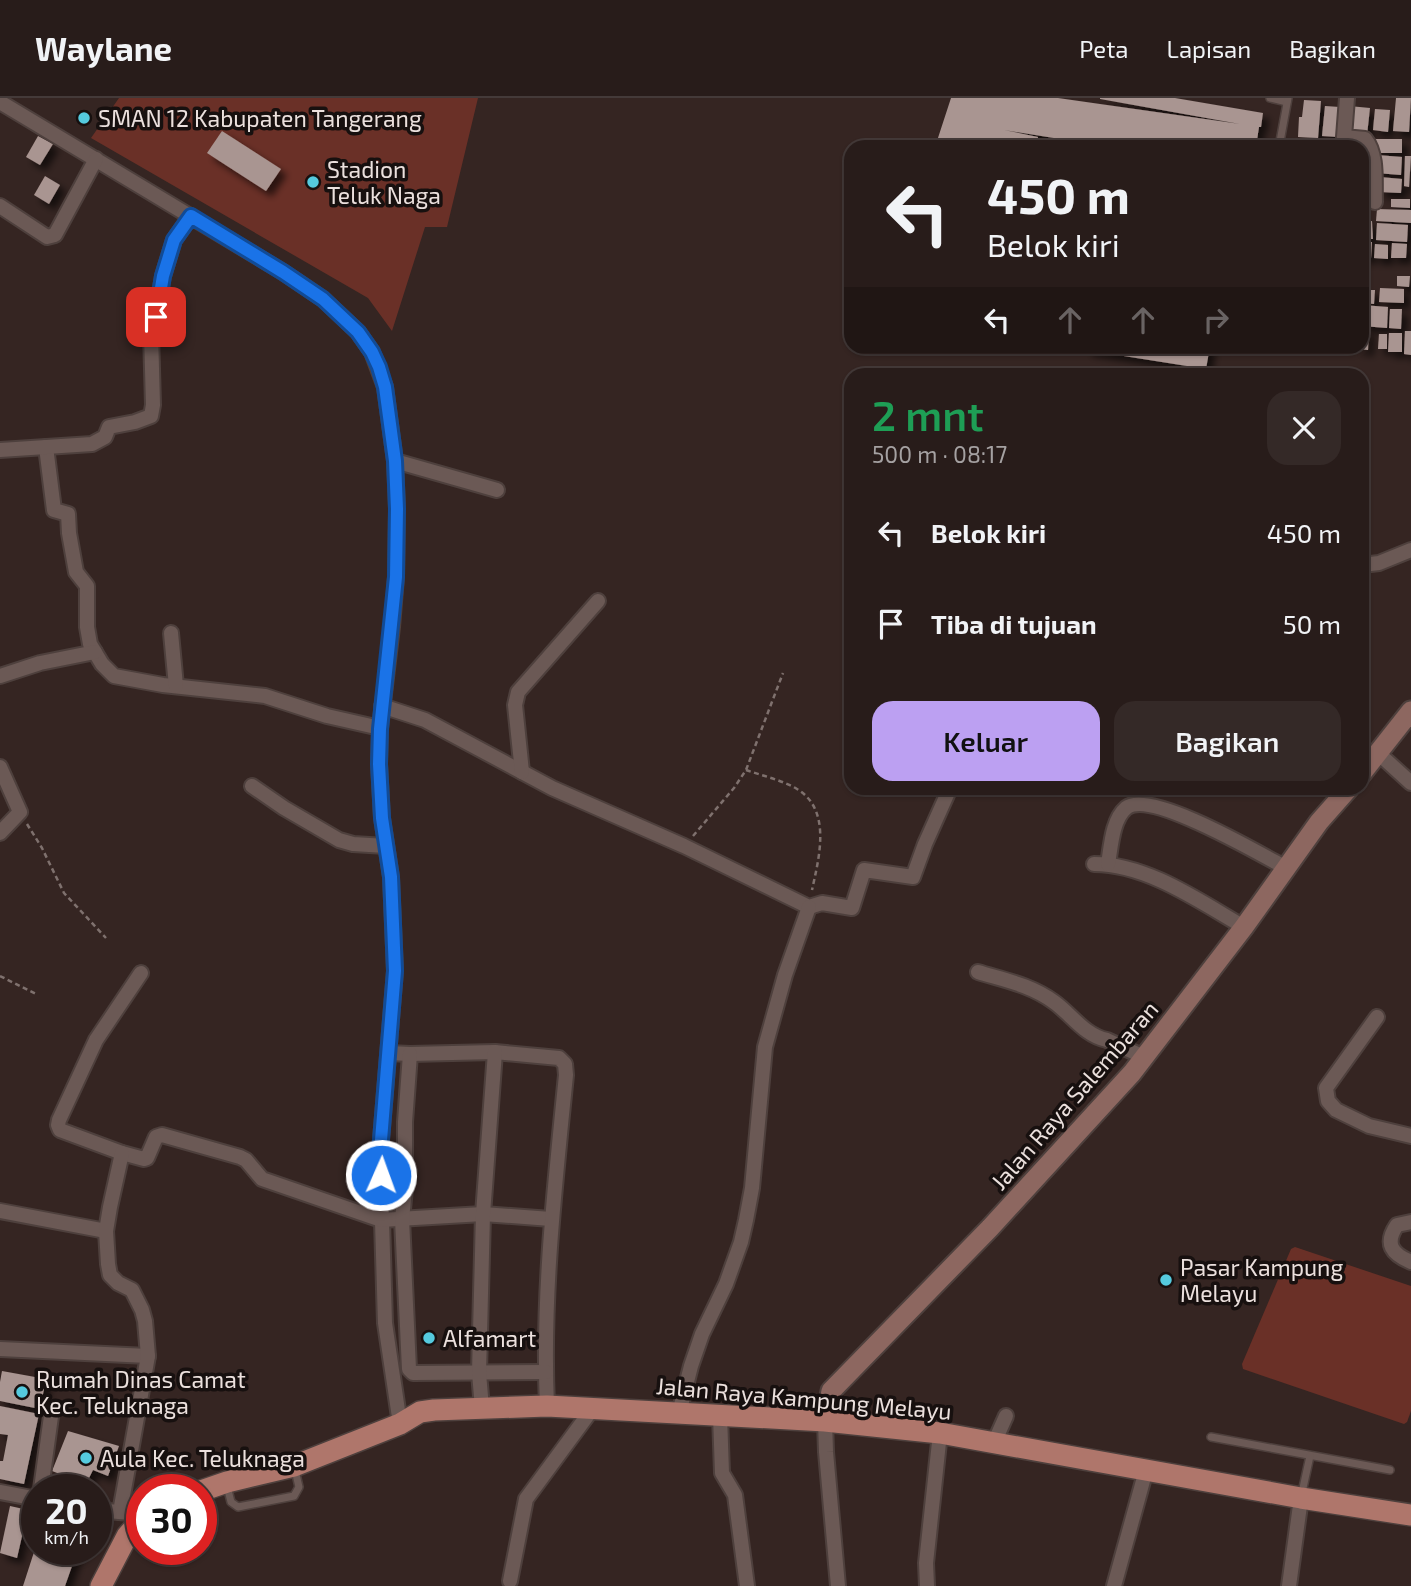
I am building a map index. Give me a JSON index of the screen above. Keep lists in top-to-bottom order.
{
  "streets": {
    "main road": ["Jalan Raya Salembaran", "Jalan Raya Kampung Melayu"]
  },
  "crossings": [
    ["Jalan Raya Salembaran", "Jalan Raya Kampung Melayu"]
  ],
  "places": [
    "SMAN 12 Kabupaten Tangerang",
    "Stadion Teluk Naga",
    "Pasar Kampung Melayu",
    "Alfamart",
    "Rumah Dinas Camat Kec. Teluknaga",
    "Aula Kec. Teluknaga"
  ],
  "page": {
    "header": "Waylane",
    "nav": ["Peta", "Lapisan", "Bagikan"],
    "turn": ["450 m", "Belok kiri"],
    "heading": ["2 mnt", "500 m · 08:17"],
    "list": [
      {
        "name": "Belok kiri",
        "value": "450 m"
      },
      {
        "name": "Tiba di tujuan",
        "value": "50 m"
      }
    ],
    "buttons": ["Keluar", "Bagikan"],
    "speed": "20 km/h",
    "limit": "30"
  }
}
